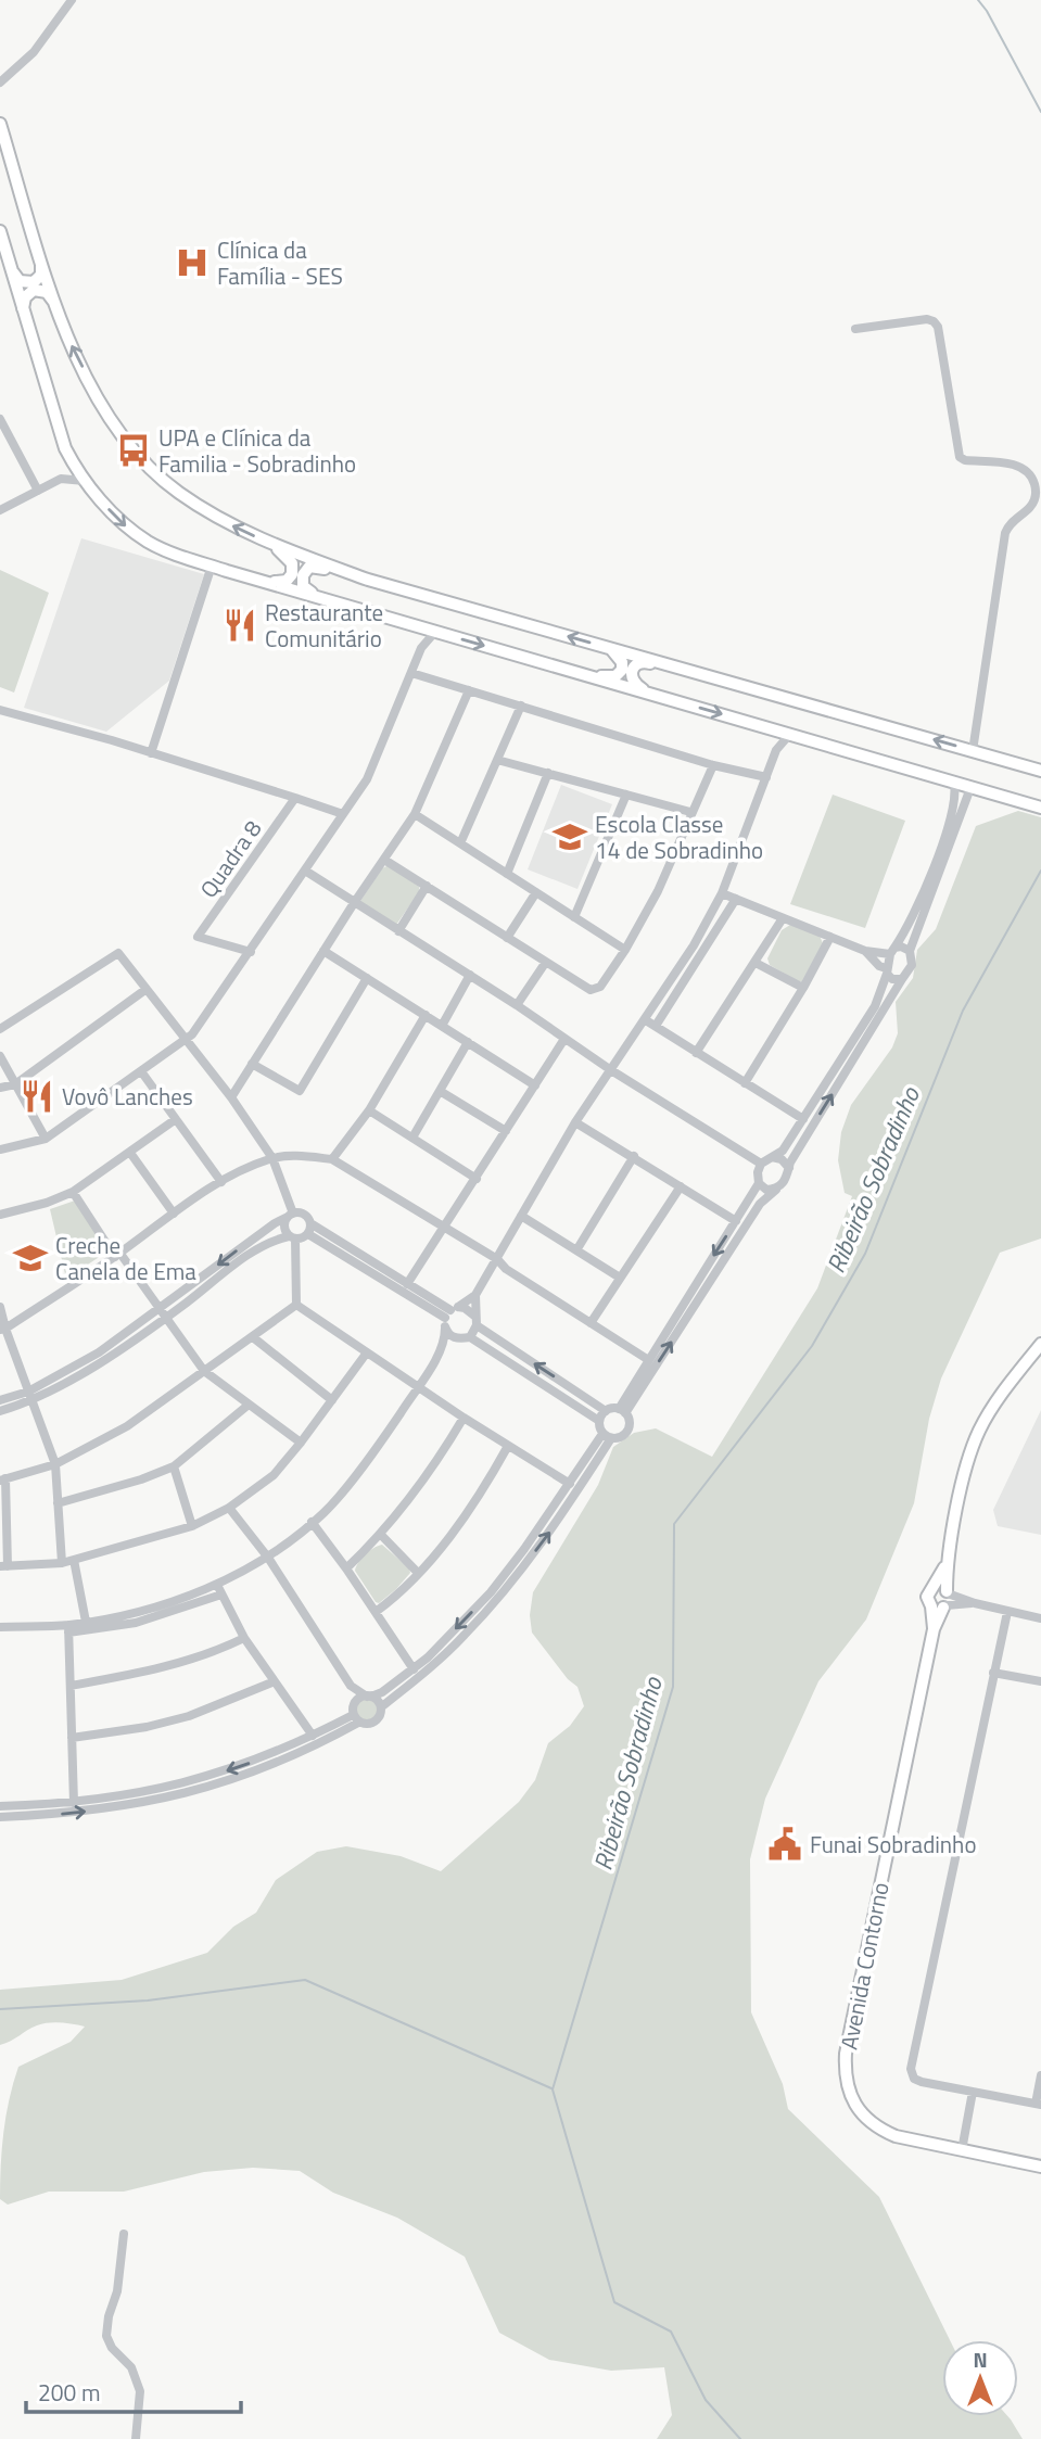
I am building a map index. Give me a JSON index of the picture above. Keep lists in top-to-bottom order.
{
  "streets": {
    "main road": ["Avenida Contorno"],
    "street": ["Quadra 8"]
  },
  "water": ["Ribeirão Sobradinho"],
  "places": {
    "hospital": ["Clínica da Família - SES"],
    "bus stop": ["UPA e Clínica da Familia - Sobradinho"],
    "restaurant": ["Restaurante Comunitário", "Vovô Lanches"],
    "school or university": ["Escola Classe 14 de Sobradinho", "Creche Canela de Ema"],
    "public building": ["Funai Sobradinho"]
  },
  "scale_bar": "200 m",
  "north": "top"
}
